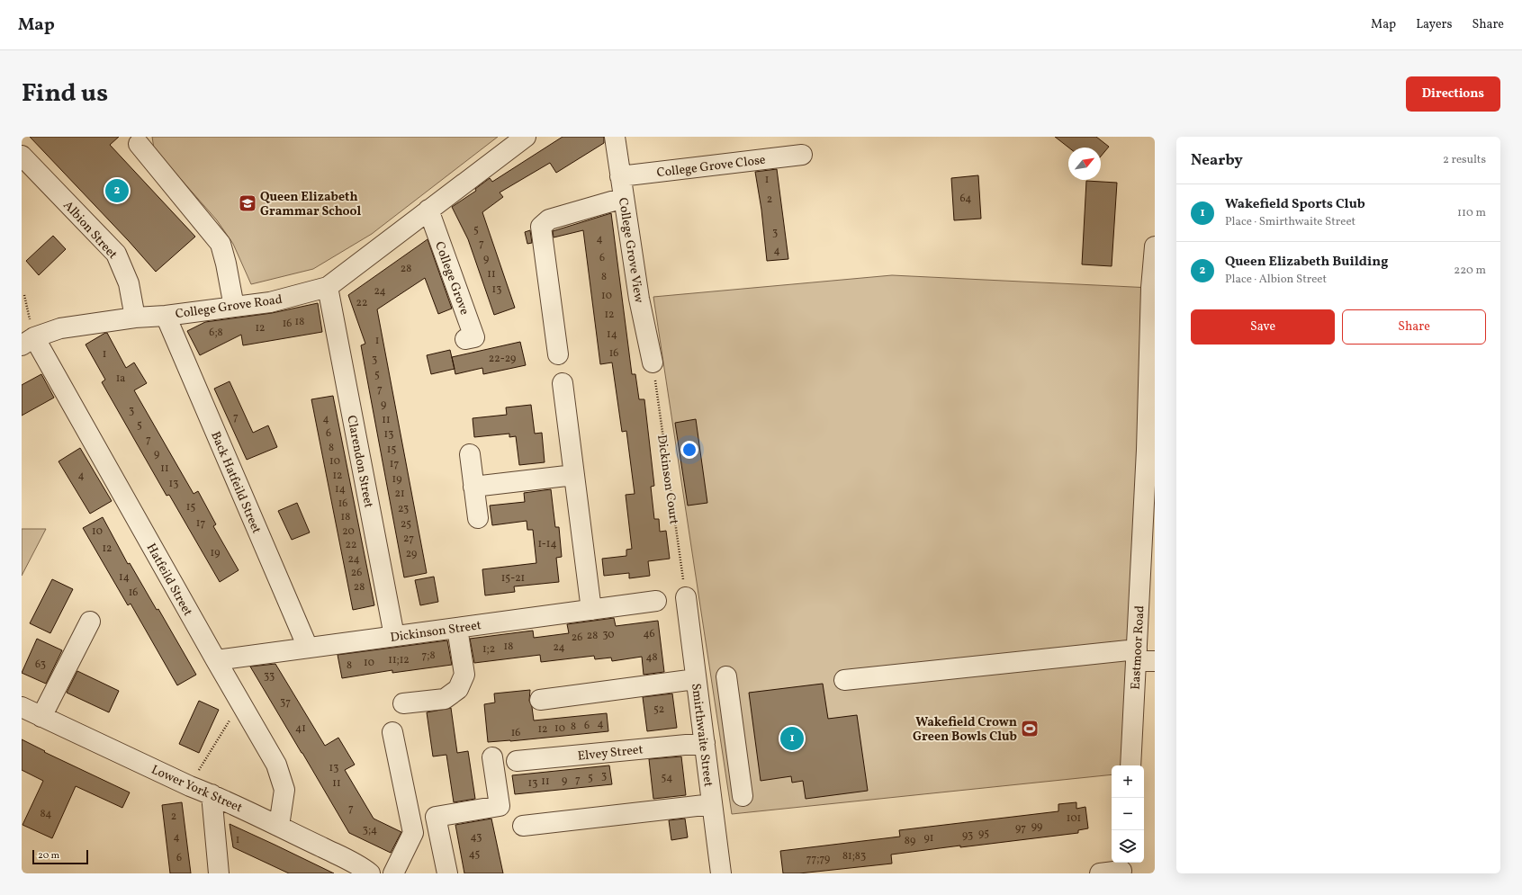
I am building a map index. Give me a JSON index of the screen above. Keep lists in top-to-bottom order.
{
  "streets": {
    "street": [
      "College Grove Close",
      "Albion Street",
      "College Grove View",
      "College Grove",
      "College Grove Road",
      "Clarendon Street",
      "Back Hatfeild Street",
      "Hatfeild Street",
      "Dickinson Street",
      "Eastmoor Road",
      "Smirthwaite Street",
      "Elvey Street",
      "Lower York Street"
    ],
    "path": ["Dickinson Court"]
  },
  "crossings": [
    ["College Grove Close", "College Grove View"],
    ["Albion Street", "College Grove Road"],
    ["College Grove View", "Dickinson Court"],
    ["College Grove", "College Grove Road"],
    ["College Grove Road", "Clarendon Street"],
    ["College Grove Road", "Back Hatfeild Street"],
    ["College Grove Road", "Hatfeild Street"],
    ["Clarendon Street", "Dickinson Street"],
    ["Dickinson Court", "Smirthwaite Street"],
    ["Back Hatfeild Street", "Dickinson Street"],
    ["Hatfeild Street", "Dickinson Street"],
    ["Hatfeild Street", "Lower York Street"],
    ["Smirthwaite Street", "Elvey Street"]
  ],
  "places": {
    "school or university": ["Queen Elizabeth Grammar School"],
    "sports": ["Wakefield Crown Green Bowls Club"]
  },
  "house_numbers": [
    "1",
    "64",
    "2",
    "5",
    "3",
    "4",
    "7",
    "4",
    "6",
    "9",
    "28",
    "11",
    "8",
    "13",
    "24",
    "10",
    "22",
    "12",
    "18",
    "16",
    "12",
    "6;8",
    "14",
    "1",
    "16",
    "1",
    "22-29",
    "3",
    "5",
    "1a",
    "7",
    "9",
    "3",
    "7",
    "4",
    "11",
    "5",
    "6",
    "13",
    "7",
    "8",
    "15",
    "9",
    "10",
    "17",
    "11",
    "4",
    "12",
    "19",
    "13",
    "14",
    "21",
    "16",
    "15",
    "23",
    "18",
    "17",
    "25",
    "10",
    "20",
    "27",
    "1-14",
    "22",
    "12",
    "19",
    "29",
    "24",
    "26",
    "14",
    "15-21",
    "28",
    "16",
    "46",
    "30",
    "28",
    "26",
    "18",
    "24",
    "1;2",
    "7;8",
    "48",
    "11;12",
    "10",
    "63",
    "8",
    "33",
    "37",
    "52",
    "4",
    "6",
    "8",
    "41",
    "10",
    "12",
    "16",
    "13",
    "3",
    "5",
    "54",
    "7",
    "9",
    "11",
    "11",
    "13",
    "7",
    "84",
    "2",
    "101",
    "99",
    "97",
    "3;4",
    "95",
    "93",
    "4",
    "43",
    "91",
    "1",
    "89",
    "45",
    "81;83",
    "6",
    "77;79"
  ],
  "scale_bar": "20 m",
  "north": "top right",
  "page": {
    "header": "Map",
    "nav": ["Map", "Layers", "Share"],
    "title": "Find us",
    "buttons": [
      "Directions",
      ["Save", "Share"]
    ],
    "heading": ["Nearby", "2 results"],
    "pins": ["2", "1"],
    "list": [
      {
        "mark": "1",
        "name": "Wakefield Sports Club",
        "note": "Place · Smirthwaite Street",
        "value": "110 m"
      },
      {
        "mark": "2",
        "name": "Queen Elizabeth Building",
        "note": "Place · Albion Street",
        "value": "220 m"
      }
    ],
    "map_buttons": ["+", "−"],
    "scale": "20 m"
  }
}
